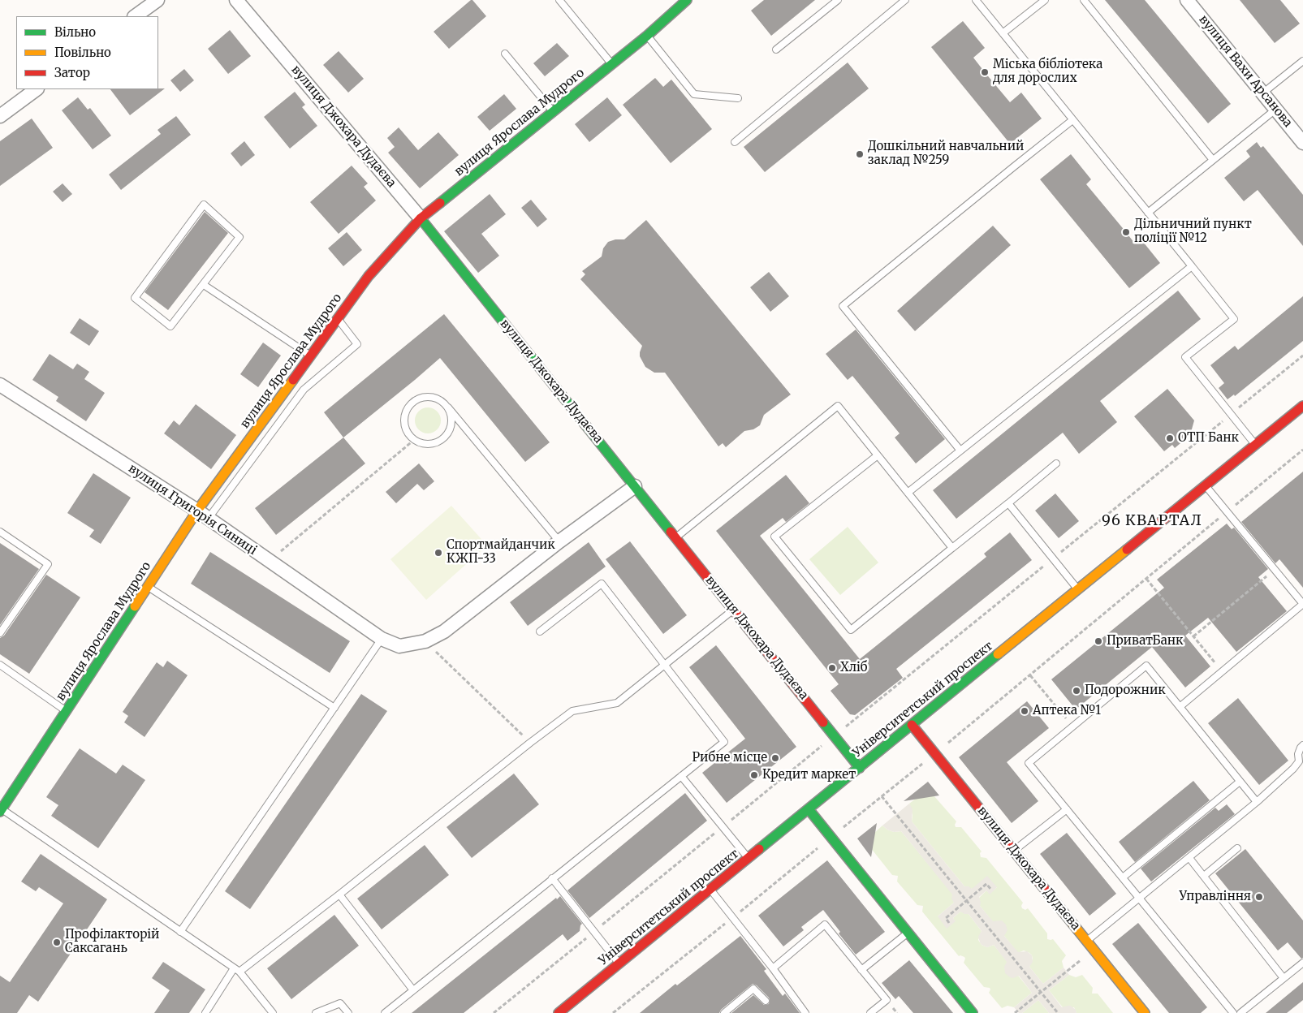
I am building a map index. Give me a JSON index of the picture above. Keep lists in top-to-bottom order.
{
  "streets": {
    "street": [
      "вулиця Вахи Арсанова",
      "вулиця Ярослава Мудрого",
      "вулиця Джохара Дудаєва",
      "вулиця Григорія Синиці",
      "Університетський проспект"
    ]
  },
  "crossings": [
    ["вулиця Ярослава Мудрого", "вулиця Джохара Дудаєва"],
    ["вулиця Ярослава Мудрого", "вулиця Григорія Синиці"],
    ["вулиця Джохара Дудаєва", "вулиця Григорія Синиці"],
    ["вулиця Джохара Дудаєва", "Університетський проспект"]
  ],
  "districts": ["96 КВАРТАЛ"],
  "places": [
    "Міська бібліотека для дорослих",
    "Дошкільний навчальний заклад №259",
    "Дільничний пункт поліції №12",
    "ОТП Банк",
    "Спортмайданчик КЖП-33",
    "ПриватБанк",
    "Хліб",
    "Подорожник",
    "Аптека №1",
    "Рибне місце",
    "Кредит маркет",
    "Управління",
    "Профілакторій Саксагань"
  ],
  "legend": ["Вільно", "Повільно", "Затор"]
}
